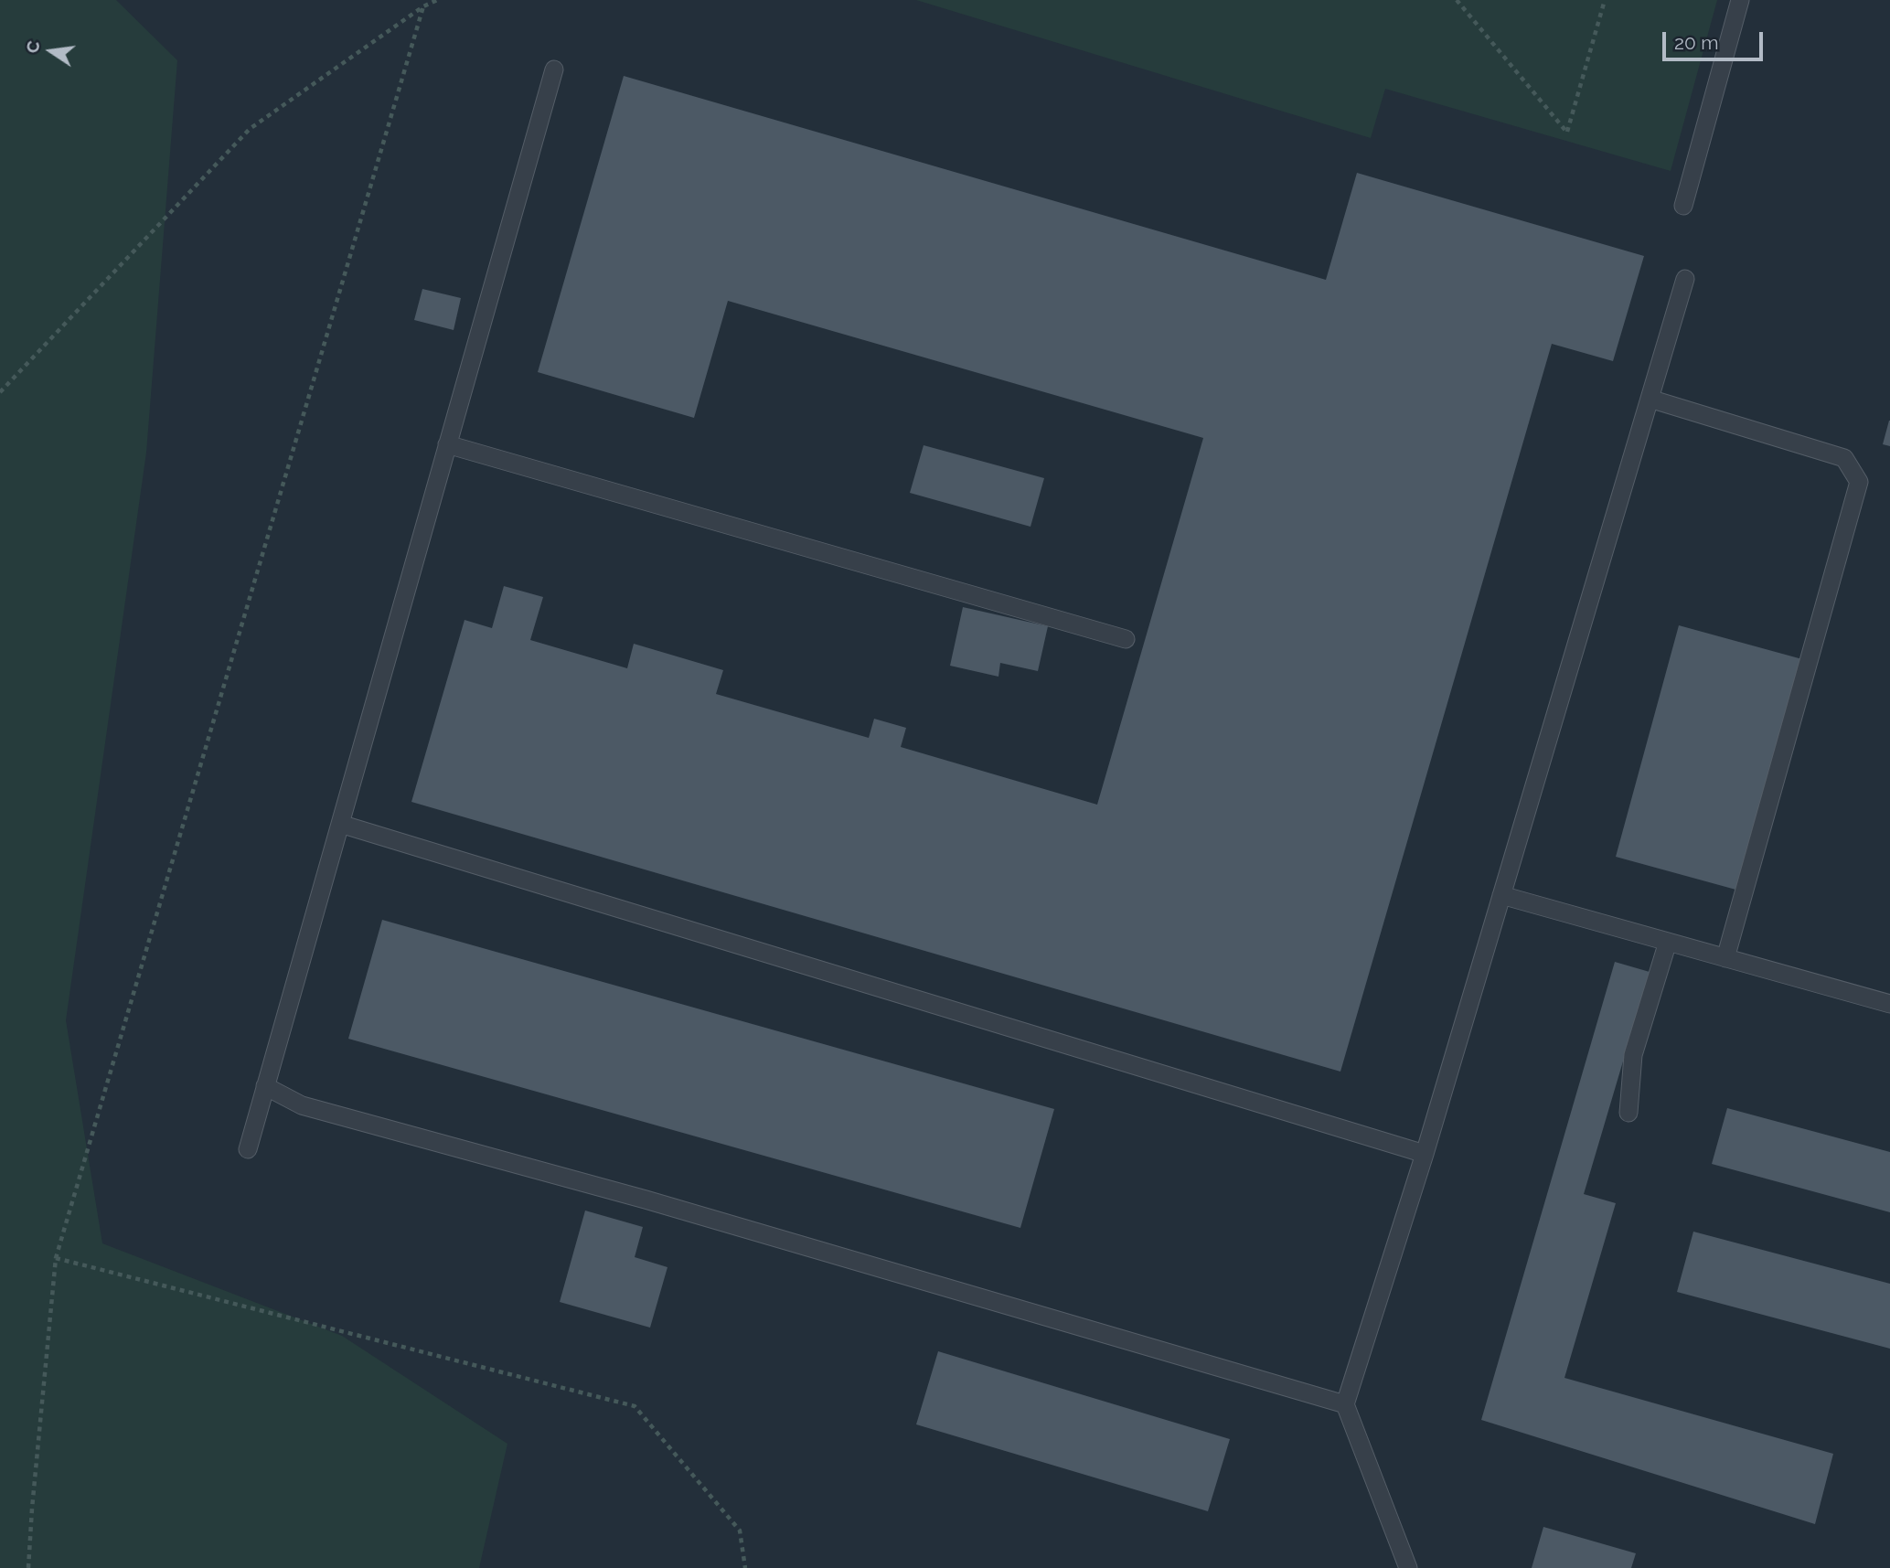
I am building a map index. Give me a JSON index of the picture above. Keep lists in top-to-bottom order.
{
  "scale_bar": "20 m",
  "north": "left"
}
